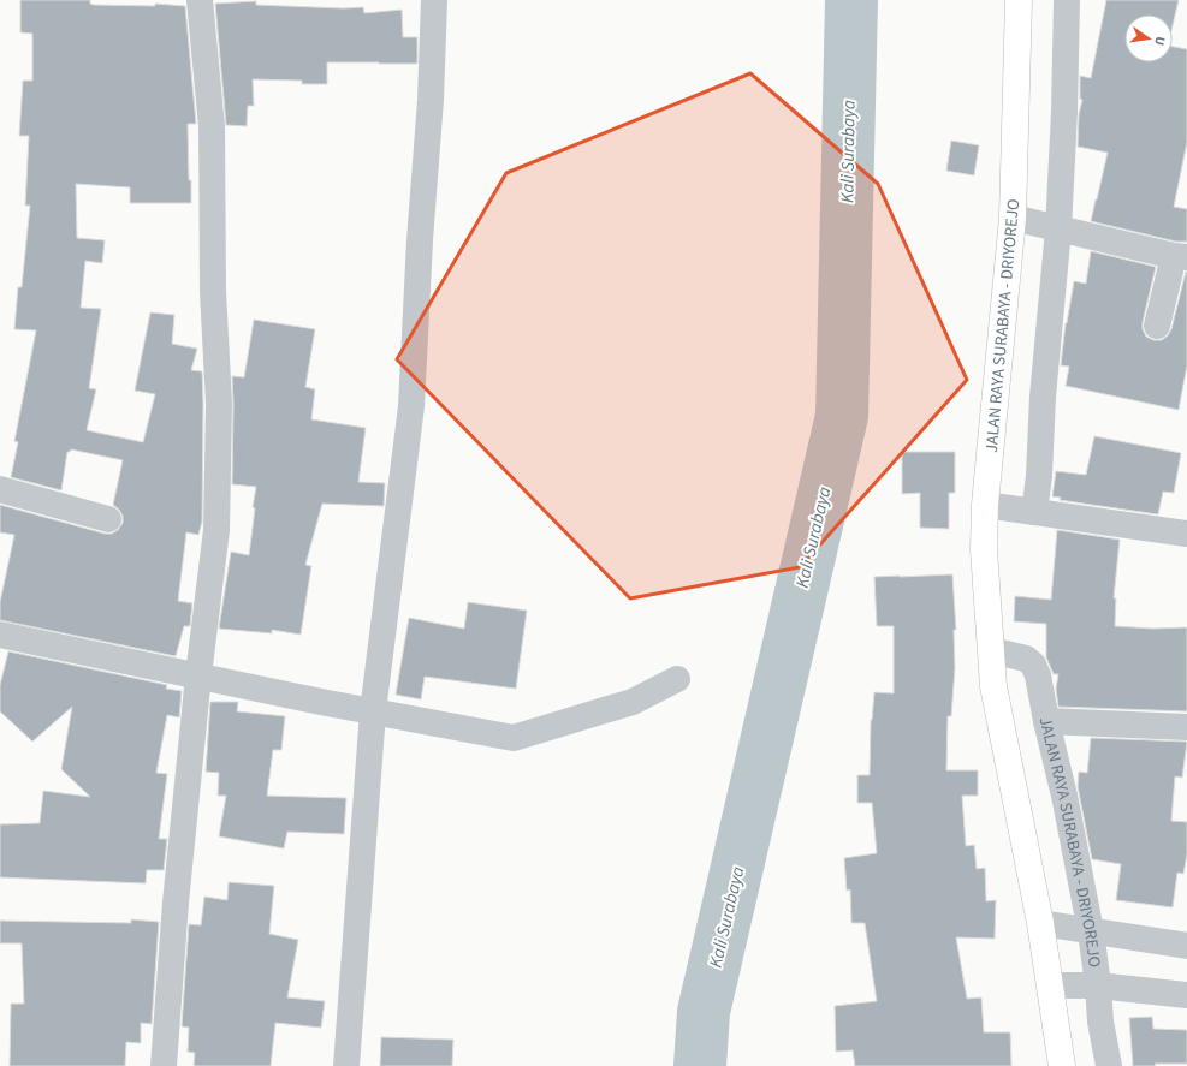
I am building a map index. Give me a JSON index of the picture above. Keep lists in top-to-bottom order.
{
  "streets": {
    "main road": ["JALAN RAYA SURABAYA - DRIYOREJO"]
  },
  "water": ["Kali Surabaya"],
  "north": "right"
}
